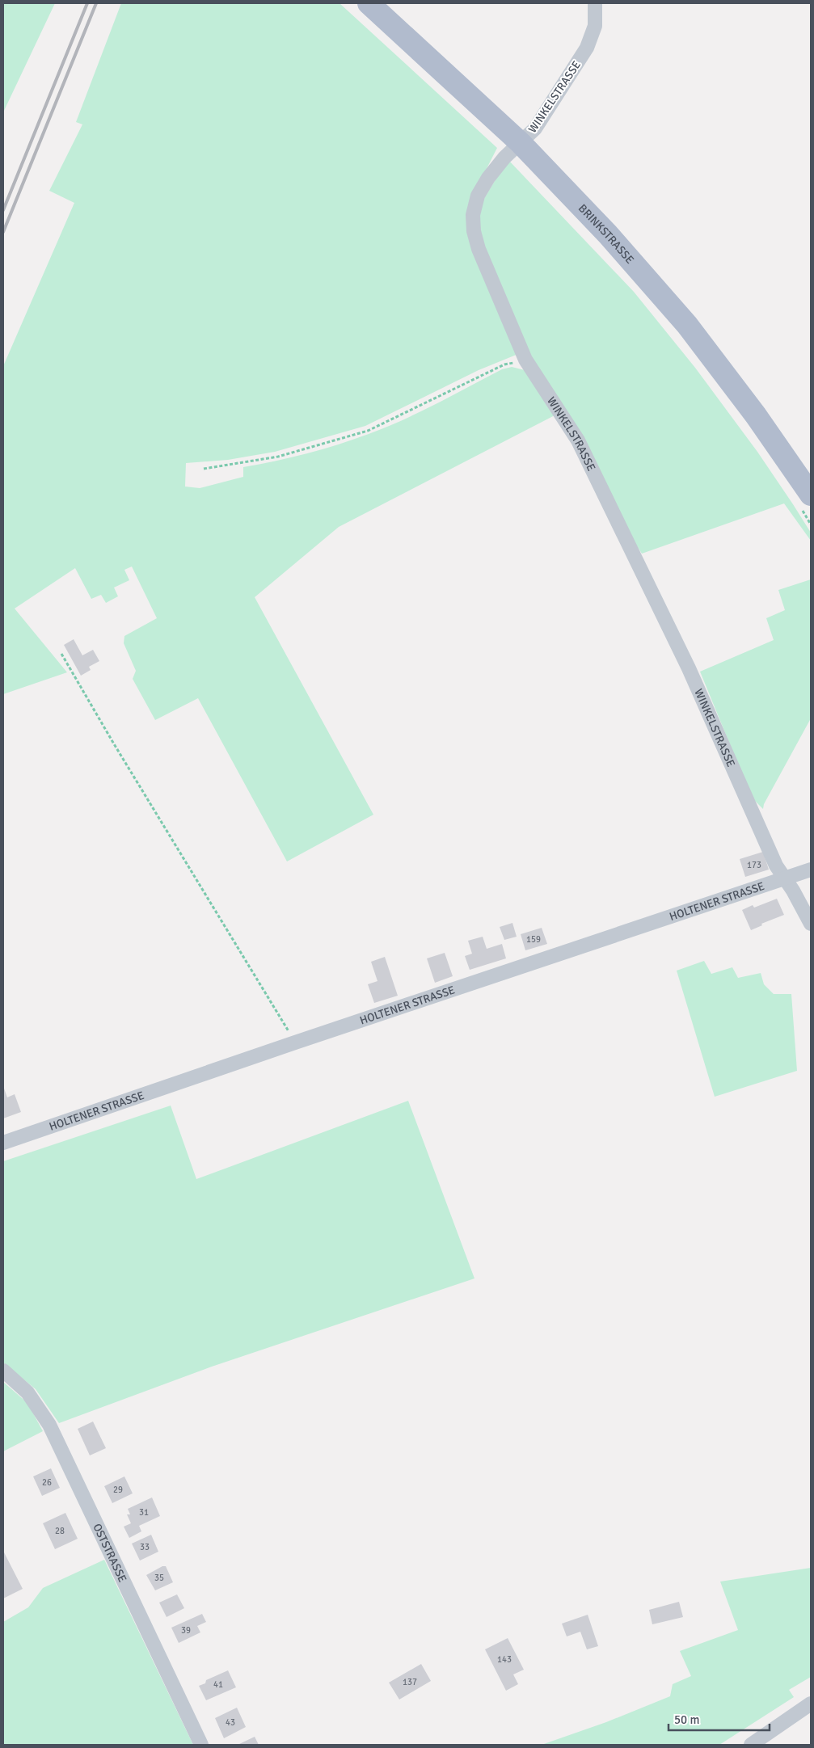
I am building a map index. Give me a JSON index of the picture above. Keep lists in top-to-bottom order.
{
  "streets": {
    "main road": ["BRINKSTRASSE"],
    "street": ["WINKELSTRASSE", "HOLTENER STRASSE", "OSTSTRASSE"]
  },
  "crossings": [
    ["WINKELSTRASSE", "BRINKSTRASSE"],
    ["WINKELSTRASSE", "HOLTENER STRASSE"]
  ],
  "house_numbers": [
    "173",
    "159",
    "26",
    "29",
    "31",
    "28",
    "33",
    "35",
    "39",
    "143",
    "137",
    "41",
    "43"
  ],
  "scale_bar": "50 m"
}
